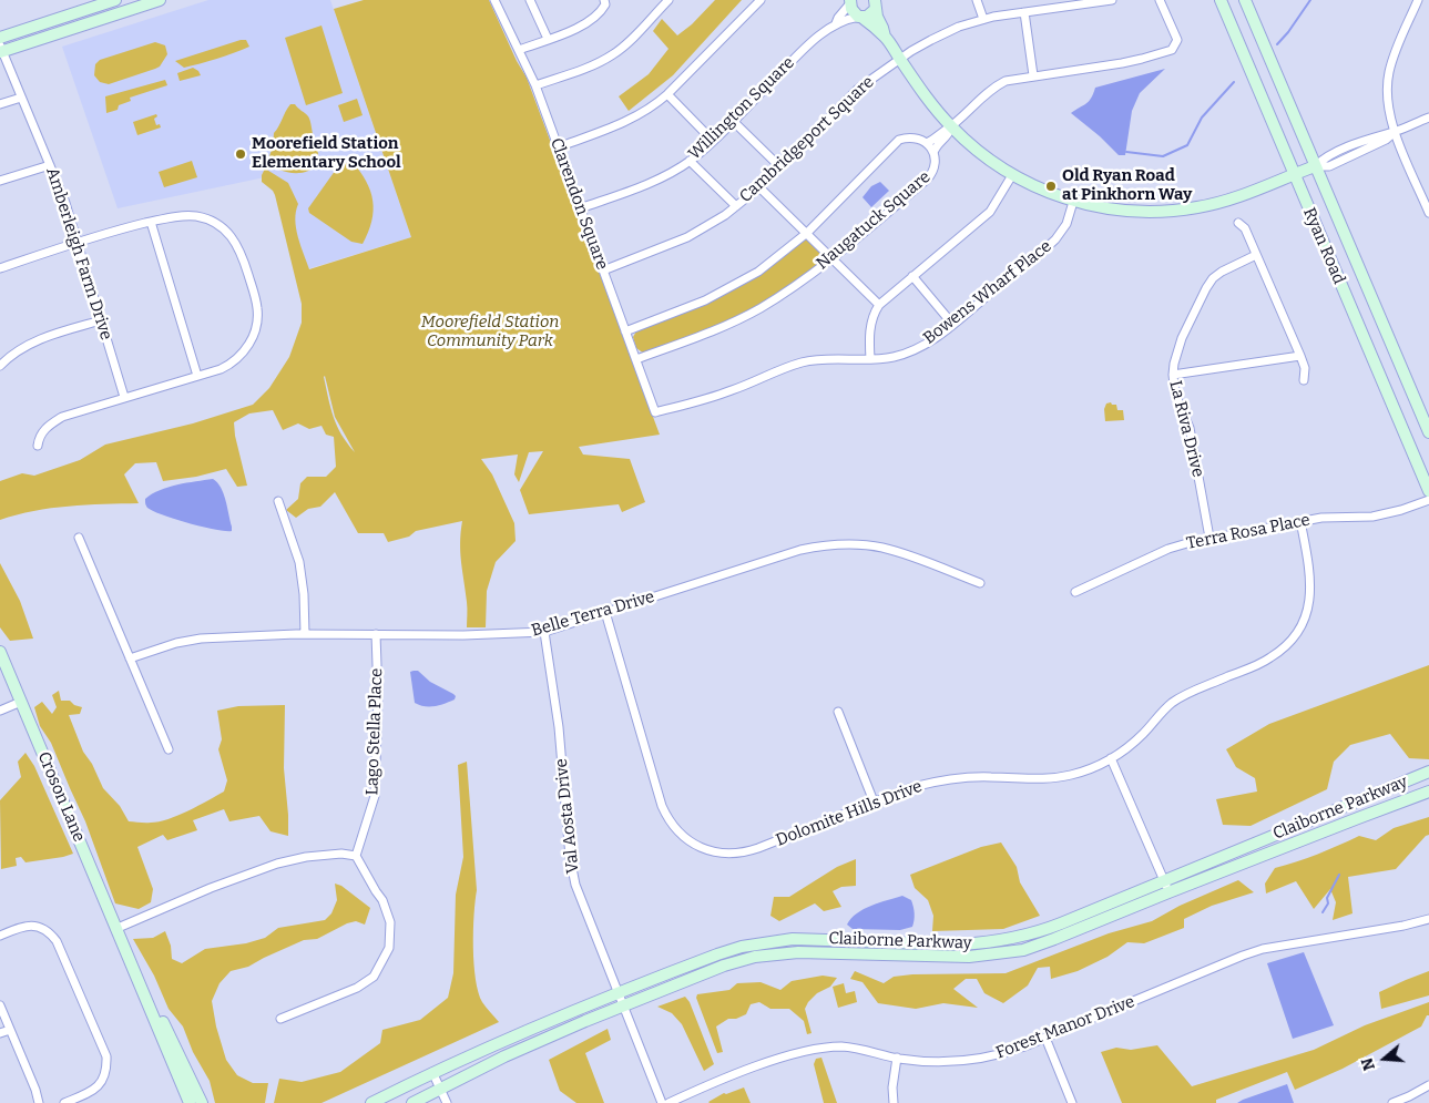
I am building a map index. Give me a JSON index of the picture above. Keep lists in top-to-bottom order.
{
  "streets": {
    "main road": ["Ryan Road", "Croson Lane", "Claiborne Parkway"],
    "street": [
      "Willington Square",
      "Cambridgeport Square",
      "Clarendon Square",
      "Naugatuck Square",
      "Amberleigh Farm Drive",
      "Bowens Wharf Place",
      "La Riva Drive",
      "Terra Rosa Place",
      "Belle Terra Drive",
      "Lago Stella Place",
      "Dolomite Hills Drive",
      "Val Aosta Drive",
      "Forest Manor Drive"
    ]
  },
  "crossings": [
    ["Willington Square", "Clarendon Square"],
    ["Cambridgeport Square", "Clarendon Square"],
    ["Clarendon Square", "Naugatuck Square"],
    ["Clarendon Square", "Bowens Wharf Place"],
    ["La Riva Drive", "Terra Rosa Place"],
    ["Terra Rosa Place", "Dolomite Hills Drive"],
    ["Belle Terra Drive", "Lago Stella Place"],
    ["Belle Terra Drive", "Dolomite Hills Drive"],
    ["Belle Terra Drive", "Val Aosta Drive"],
    ["Claiborne Parkway", "Val Aosta Drive"]
  ],
  "parks": ["Moorefield Station Community Park"],
  "places": ["Moorefield Station Elementary School", "Old Ryan Road at Pinkhorn Way"],
  "north": "left"
}
